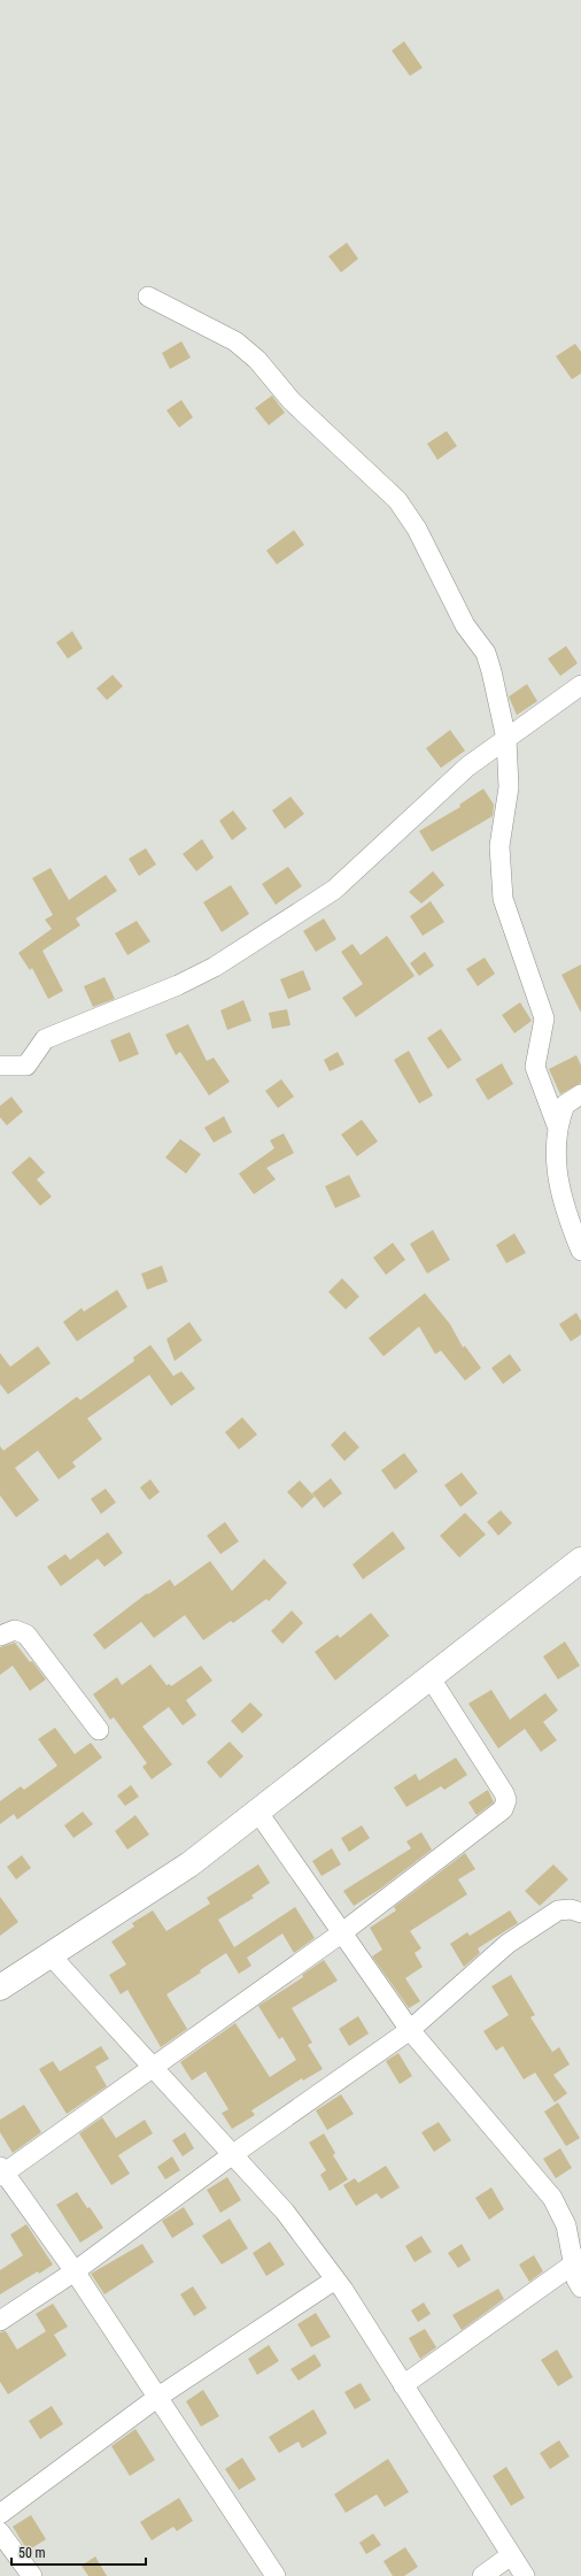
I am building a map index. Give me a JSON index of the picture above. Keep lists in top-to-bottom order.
{
  "scale_bar": "50 m"
}
